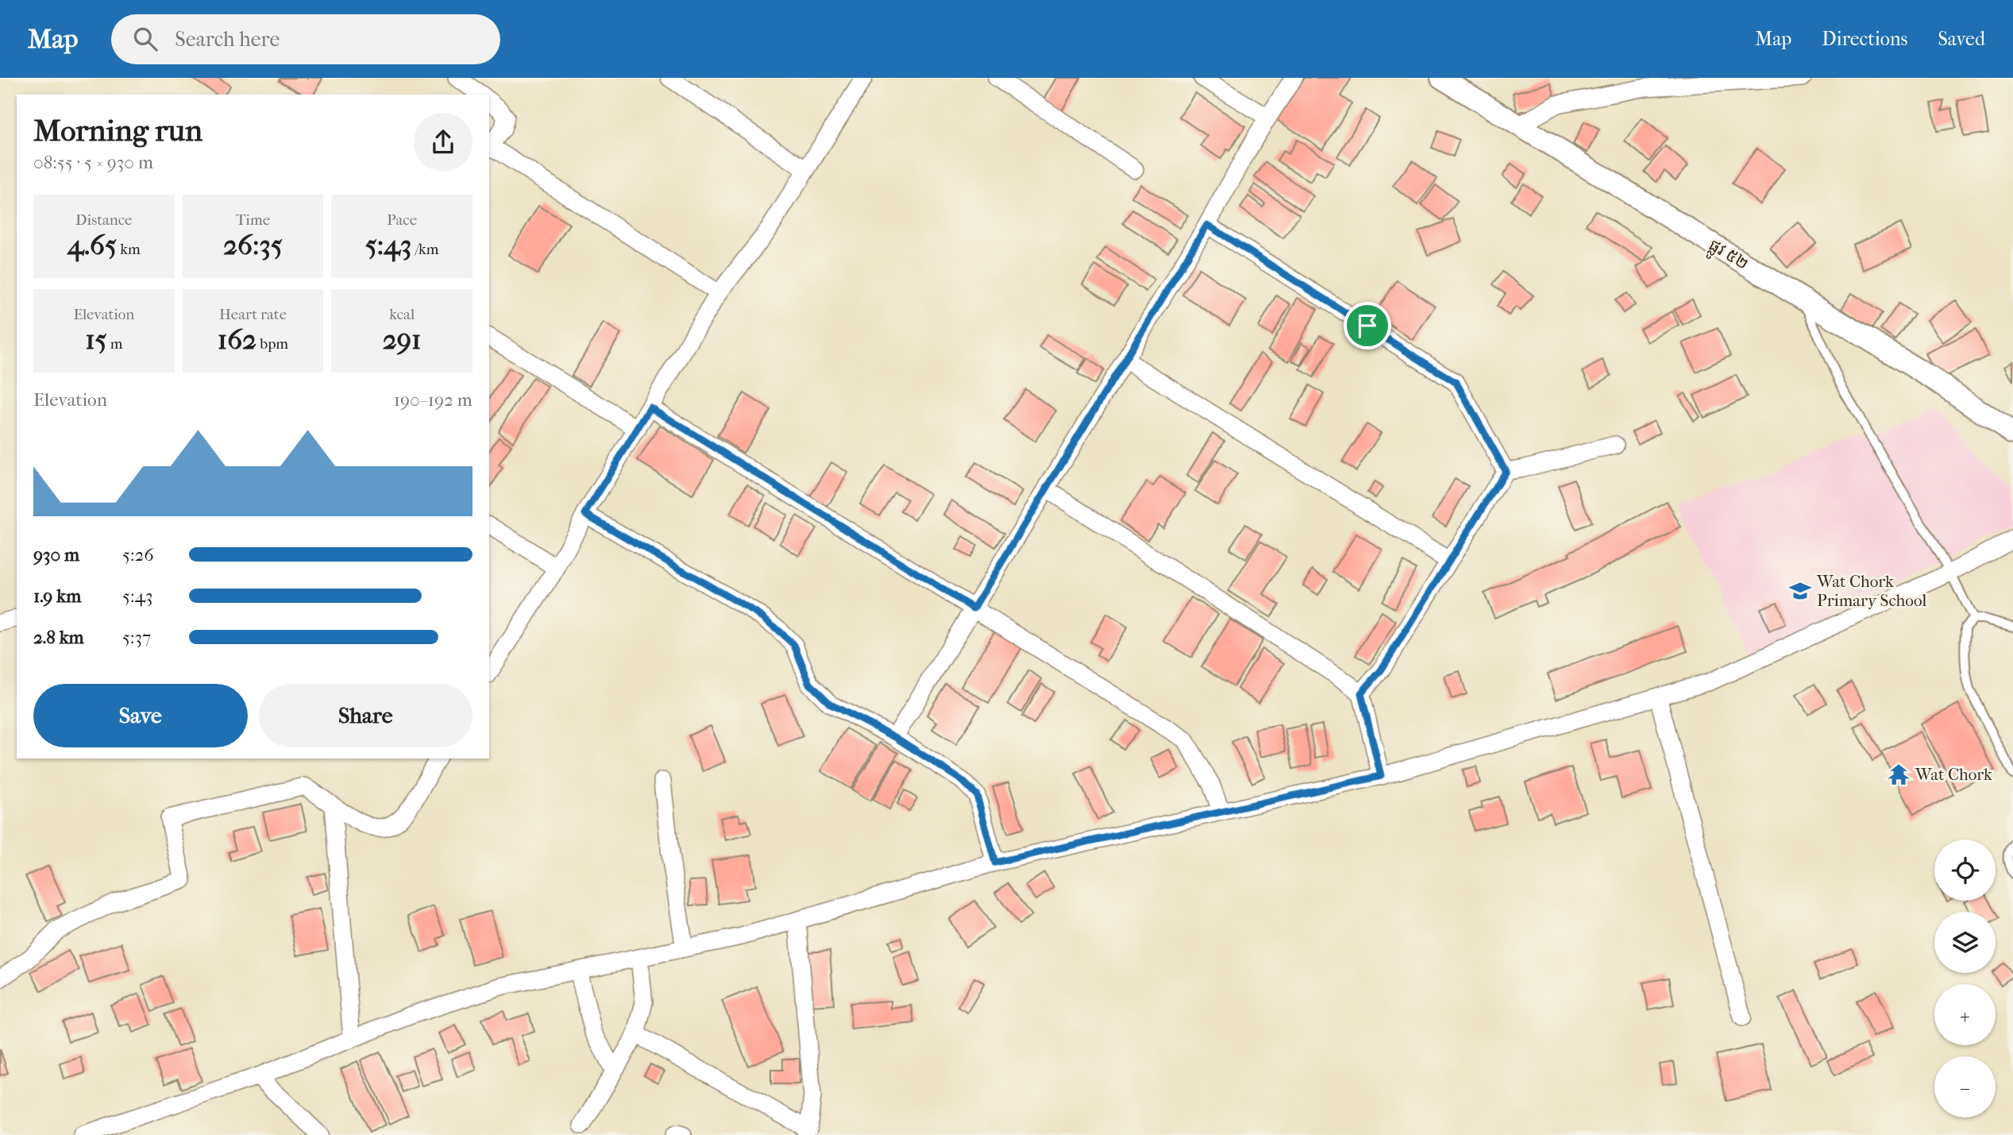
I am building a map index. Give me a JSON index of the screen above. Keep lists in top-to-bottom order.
{
  "streets": {
    "street": ["ផ្លូវ ៥២"]
  },
  "places": {
    "school or university": ["Wat Chork Primary School"],
    "temple": ["Wat Chork"]
  },
  "page": {
    "header": "Map",
    "search": "Search here",
    "nav": ["Map", "Directions", "Saved"],
    "heading": ["Morning run", "08:55 · 5 × 930 m"],
    "stats": [
      ["Distance", "4.65 km"],
      ["Time", "26:35"],
      ["Pace", "5:43 /km"],
      ["Elevation", "15 m"],
      ["Heart rate", "162 bpm"],
      ["kcal", "291"]
    ],
    "chart": ["Elevation", "190–192 m"],
    "list": [
      {
        "name": "930 m",
        "note": "5:26"
      },
      {
        "name": "1.9 km",
        "note": "5:43"
      },
      {
        "name": "2.8 km",
        "note": "5:37"
      }
    ],
    "buttons": ["Save", "Share"],
    "map_buttons": ["+", "−"]
  }
}
